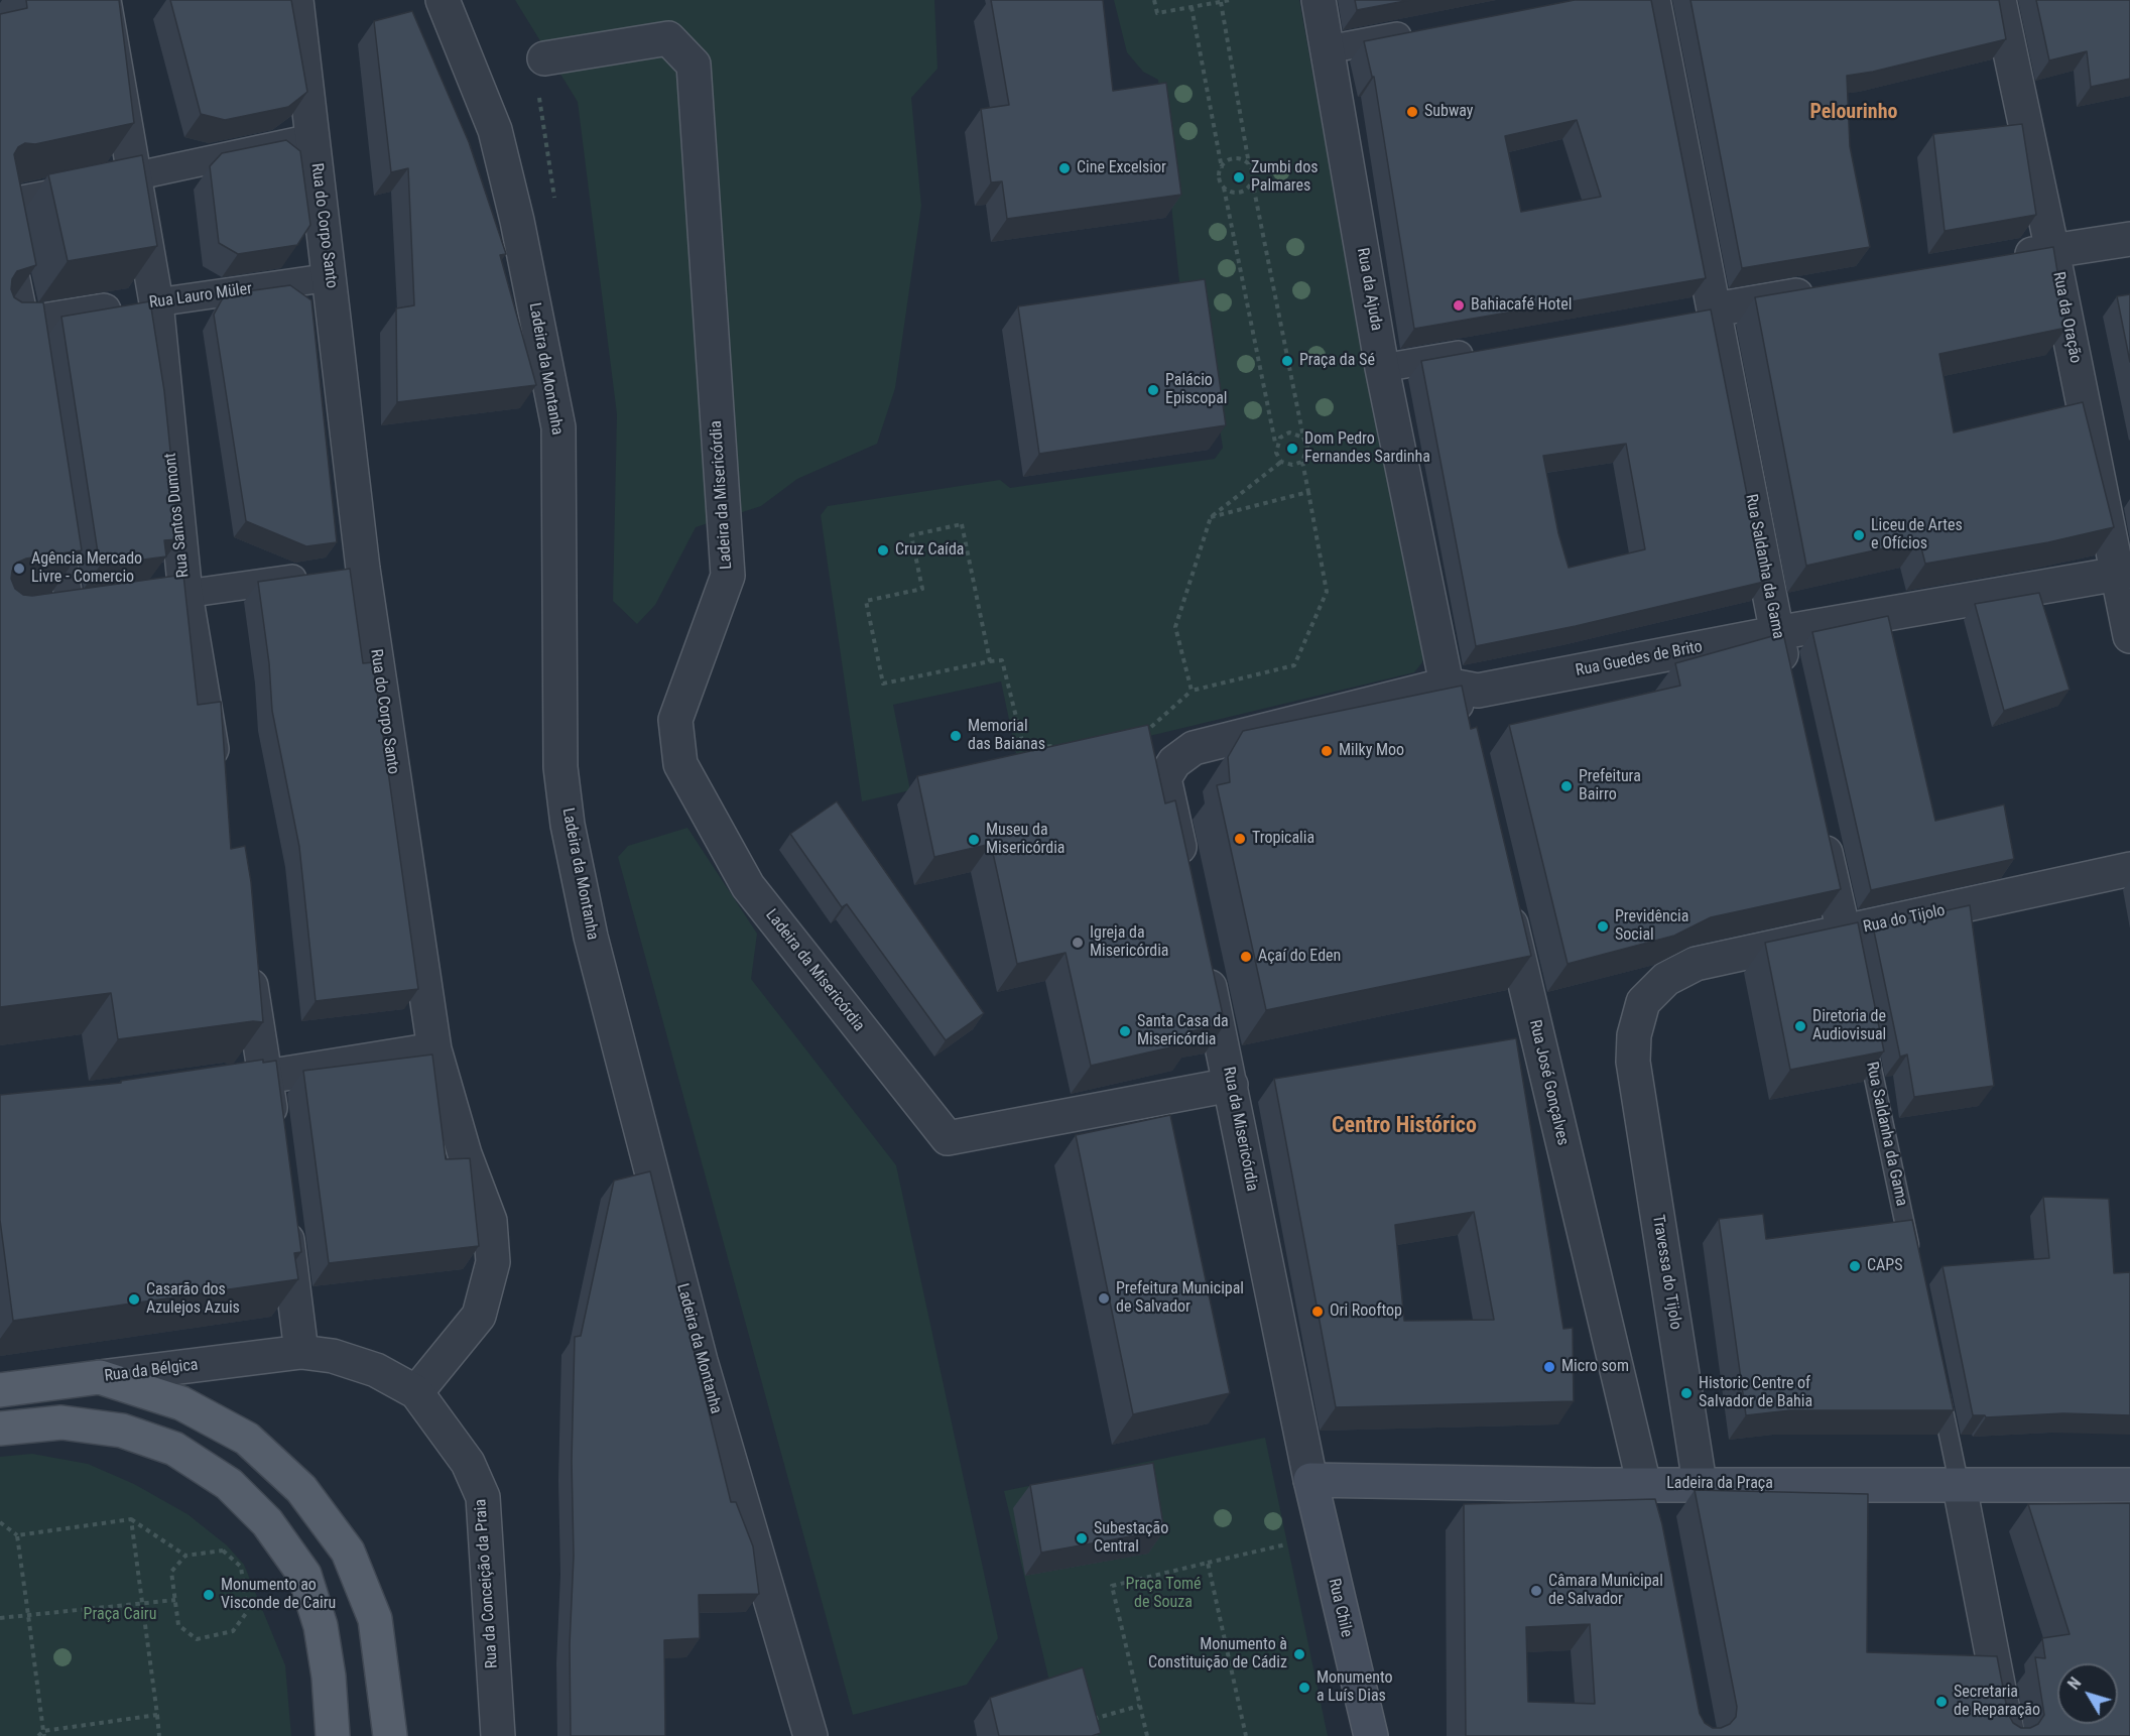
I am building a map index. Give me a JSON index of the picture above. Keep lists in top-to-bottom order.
{
  "streets": {
    "main road": ["Rua da Bélgica", "Ladeira da Praça", "Rua Chile"],
    "street": [
      "Rua do Corpo Santo",
      "Rua da Ajuda",
      "Rua Lauro Müler",
      "Rua da Oração",
      "Ladeira da Montanha",
      "Ladeira da Misericórdia",
      "Rua Santos Dumont",
      "Rua Saldanha da Gama",
      "Rua Guedes de Brito",
      "Rua do Tijolo",
      "Rua José Gonçalves",
      "Rua da Misericórdia",
      "Travessa do Tijolo",
      "Rua da Conceição da Praia"
    ]
  },
  "crossings": [
    ["Rua do Corpo Santo", "Rua Lauro Müler"],
    ["Rua do Corpo Santo", "Rua da Conceição da Praia"],
    ["Rua da Ajuda", "Rua Guedes de Brito"],
    ["Rua Lauro Müler", "Rua Santos Dumont"],
    ["Rua da Oração", "Rua Guedes de Brito"],
    ["Ladeira da Misericórdia", "Rua da Misericórdia"],
    ["Rua Saldanha da Gama", "Rua Guedes de Brito"],
    ["Rua do Tijolo", "Travessa do Tijolo"],
    ["Rua José Gonçalves", "Ladeira da Praça"],
    ["Rua da Misericórdia", "Ladeira da Praça"],
    ["Rua da Misericórdia", "Rua Chile"],
    ["Travessa do Tijolo", "Ladeira da Praça"],
    ["Rua da Bélgica", "Rua da Conceição da Praia"],
    ["Ladeira da Praça", "Rua Chile"]
  ],
  "districts": ["Pelourinho", "Centro Histórico"],
  "parks": ["Praça Tomé de Souza", "Praça Cairu"],
  "places": [
    "Subway",
    "Cine Excelsior",
    "Zumbi dos Palmares",
    "Bahiacafé Hotel",
    "Praça da Sé",
    "Palácio Episcopal",
    "Dom Pedro Fernandes Sardinha",
    "Liceu de Artes e Ofícios",
    "Cruz Caída",
    "Agência Mercado Livre - Comercio",
    "Memorial das Baianas",
    "Milky Moo",
    "Prefeitura Bairro",
    "Tropicalia",
    "Museu da Misericórdia",
    "Previdência Social",
    "Igreja da Misericórdia",
    "Açaí do Eden",
    "Diretoria de Audiovisual",
    "Santa Casa da Misericórdia",
    "CAPS",
    "Prefeitura Municipal de Salvador",
    "Casarão dos Azulejos Azuis",
    "Ori Rooftop",
    "Micro som",
    "Historic Centre of Salvador de Bahia",
    "Subestação Central",
    "Câmara Municipal de Salvador",
    "Monumento ao Visconde de Cairu",
    "Monumento à Constituição de Cádiz",
    "Monumento a Luís Dias",
    "Secretaria de Reparação"
  ],
  "north": "top left"
}
